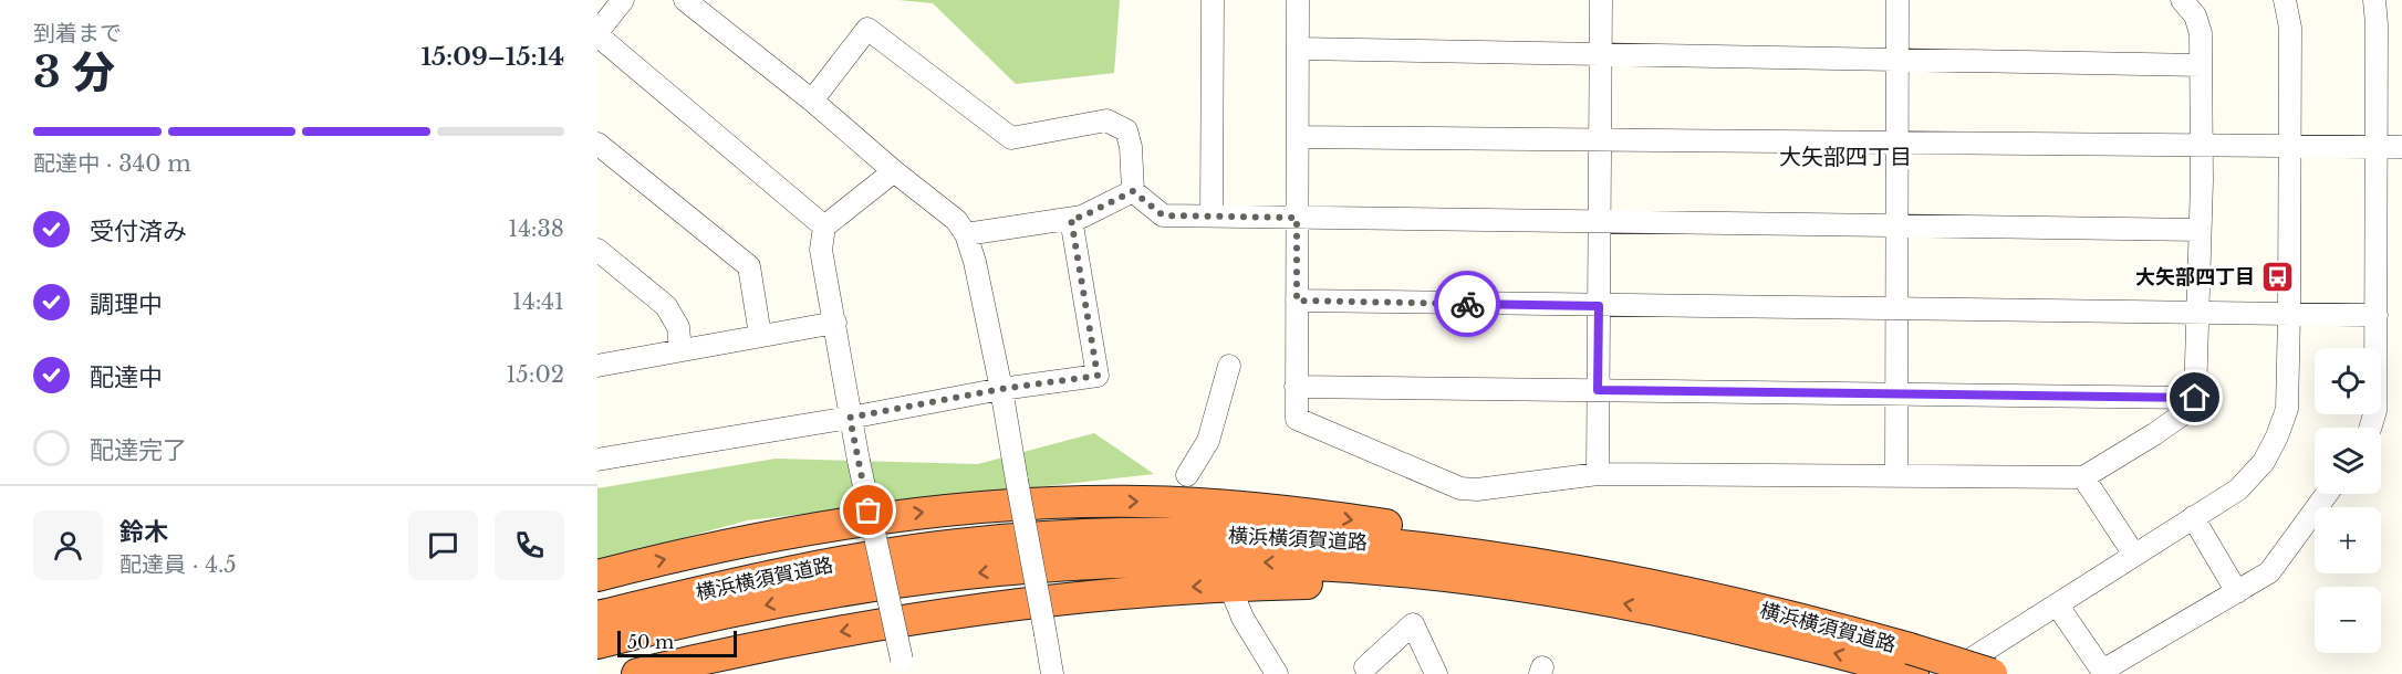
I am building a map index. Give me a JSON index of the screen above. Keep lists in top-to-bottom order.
{
  "streets": {
    "highway": ["横浜横須賀道路"]
  },
  "districts": ["大矢部四丁目"],
  "places": {
    "bus stop": ["大矢部四丁目"]
  },
  "scale_bar": "50 m",
  "page": {
    "heading": ["3 分", "到着まで", "15:09–15:14"],
    "panel": ["鈴木", "配達員 · 4.5"],
    "bar": "配達中 · 340 m",
    "list": [
      ["受付済み", "14:38"],
      ["調理中", "14:41"],
      ["配達中", "15:02"],
      "配達完了"
    ],
    "map_buttons": ["+", "−"],
    "scale": "50 m"
  }
}
